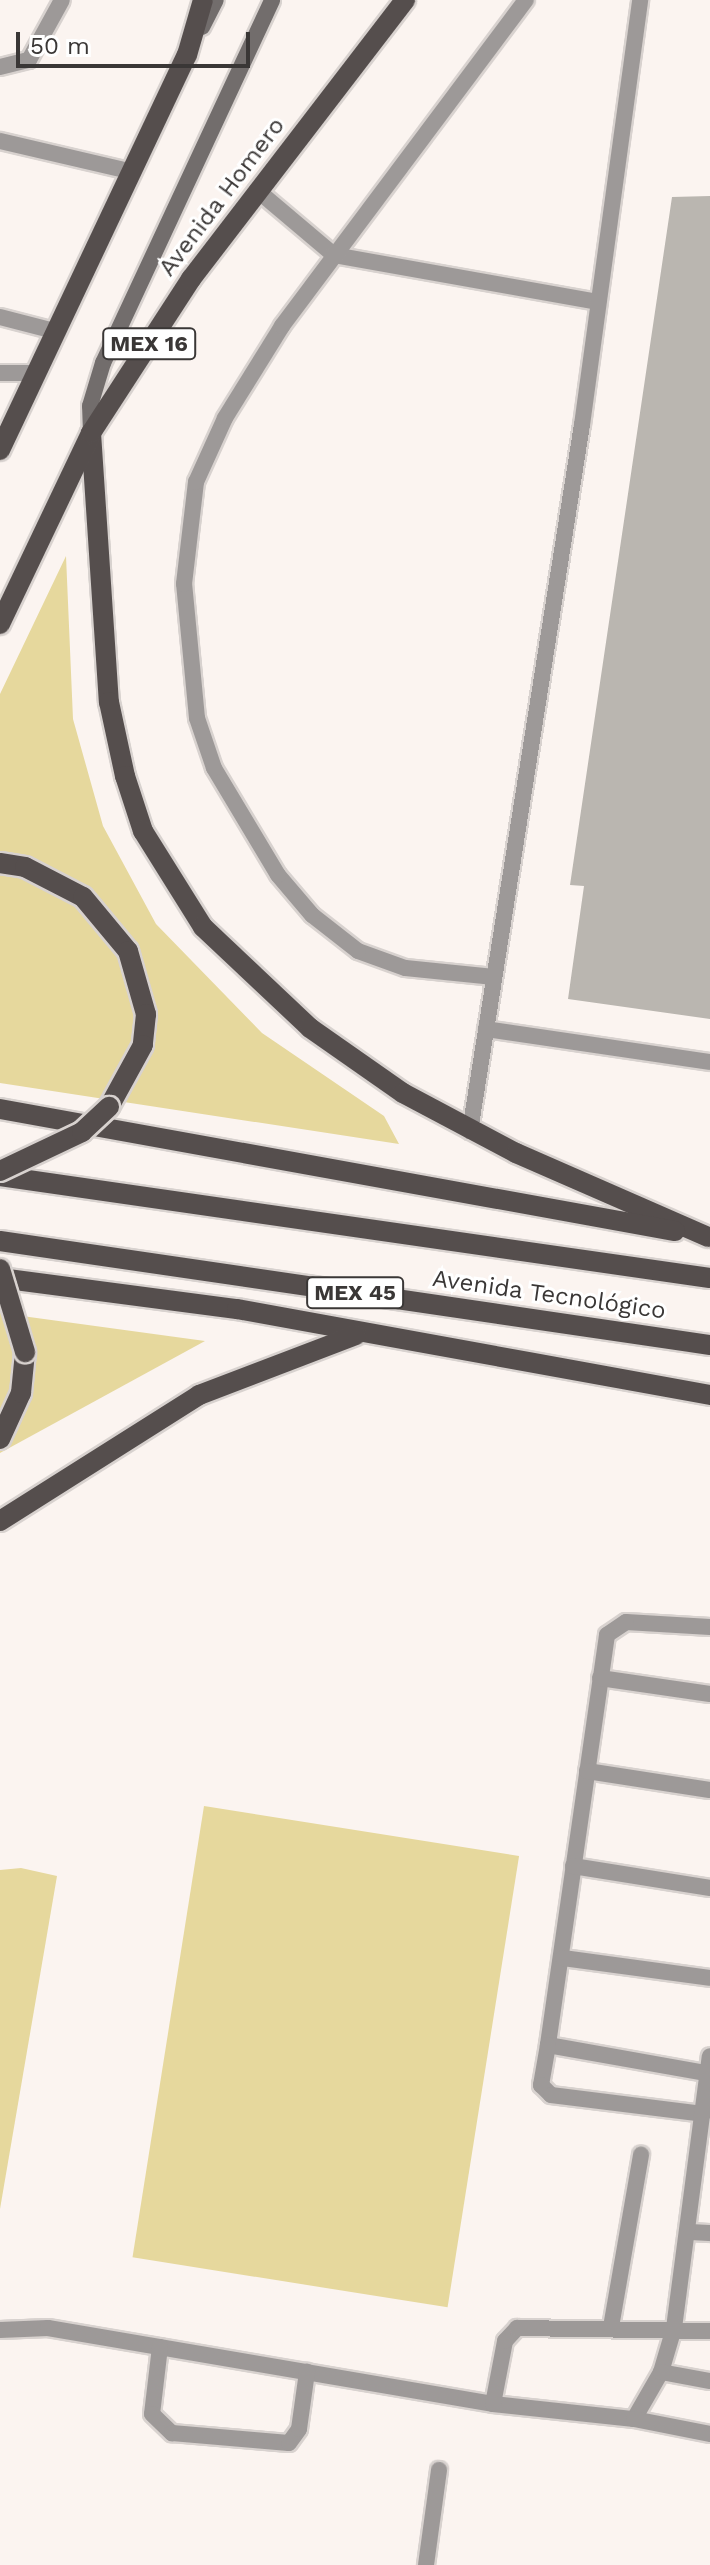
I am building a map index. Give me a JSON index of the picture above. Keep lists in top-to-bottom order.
{
  "streets": {
    "main road": [
      "Avenida Homero",
      "MEX 16",
      "MEX 45",
      "Avenida Tecnológico"
    ]
  },
  "scale_bar": "50 m"
}
